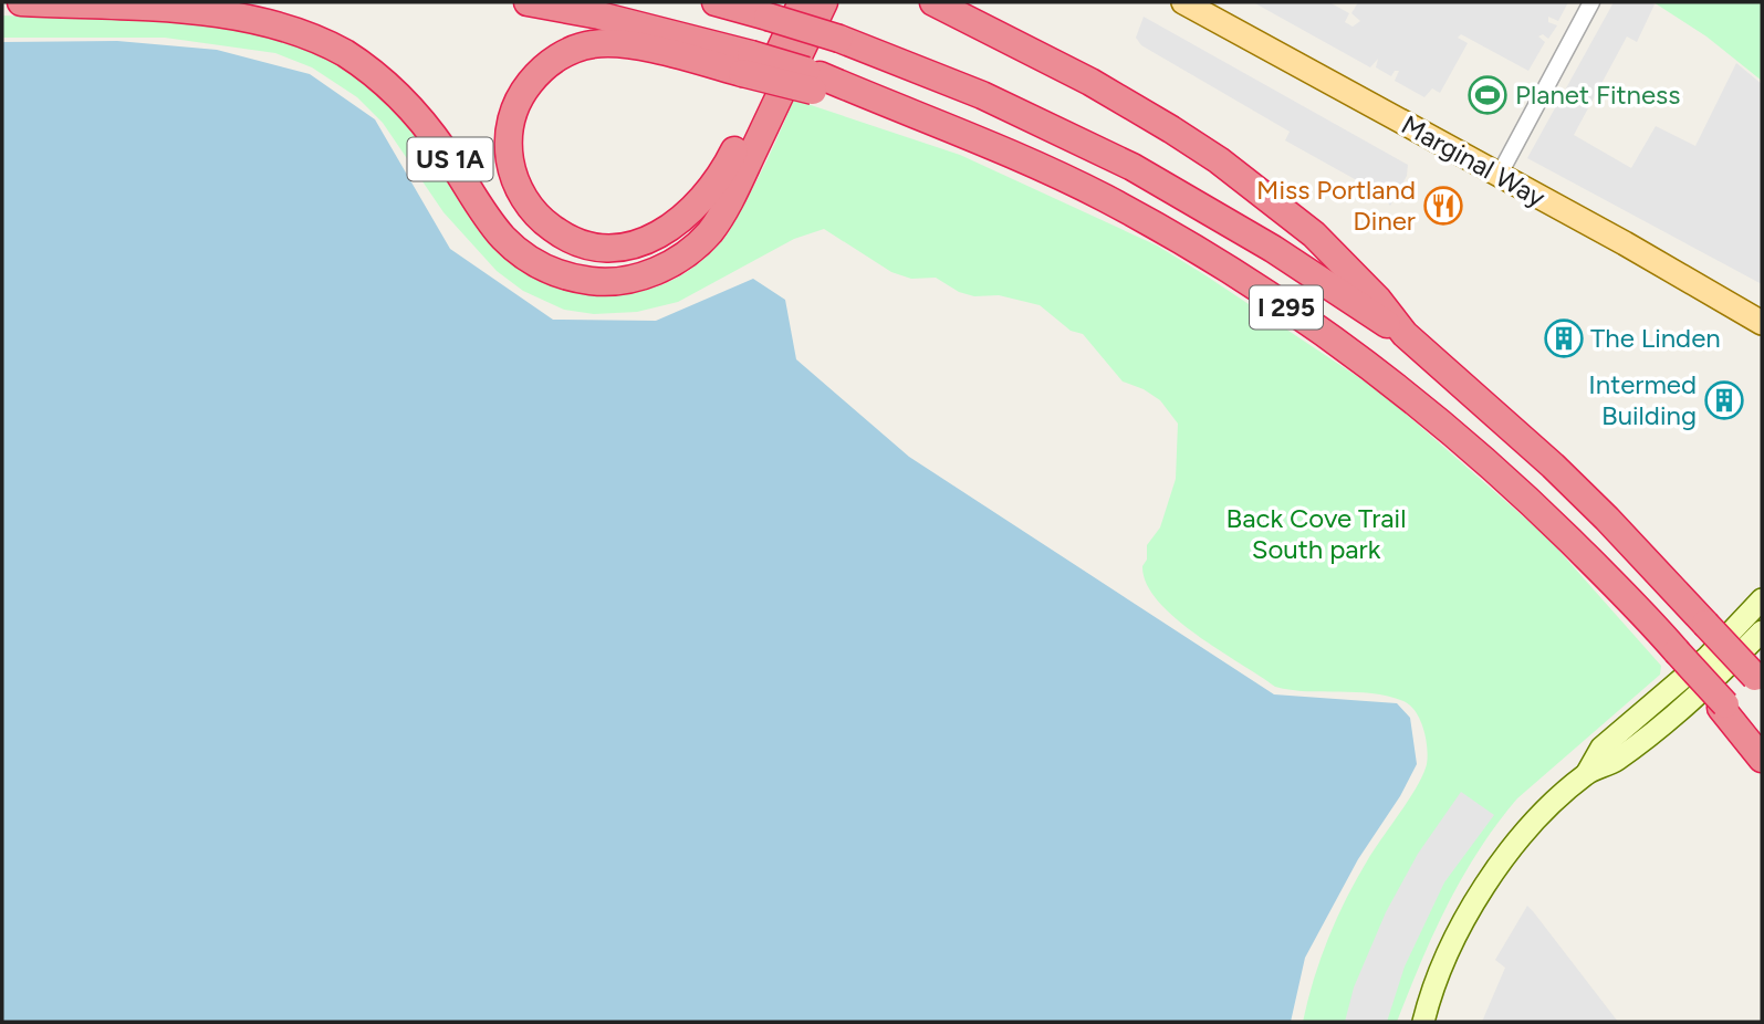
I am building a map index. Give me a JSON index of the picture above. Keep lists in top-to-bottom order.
{
  "streets": {
    "highway": ["US 1A", "I 295"],
    "main road": ["Marginal Way"]
  },
  "parks": ["Back Cove Trail South park"],
  "places": {
    "sports": ["Planet Fitness"],
    "restaurant": ["Miss Portland Diner"],
    "building": ["The Linden", "Intermed Building"]
  }
}
